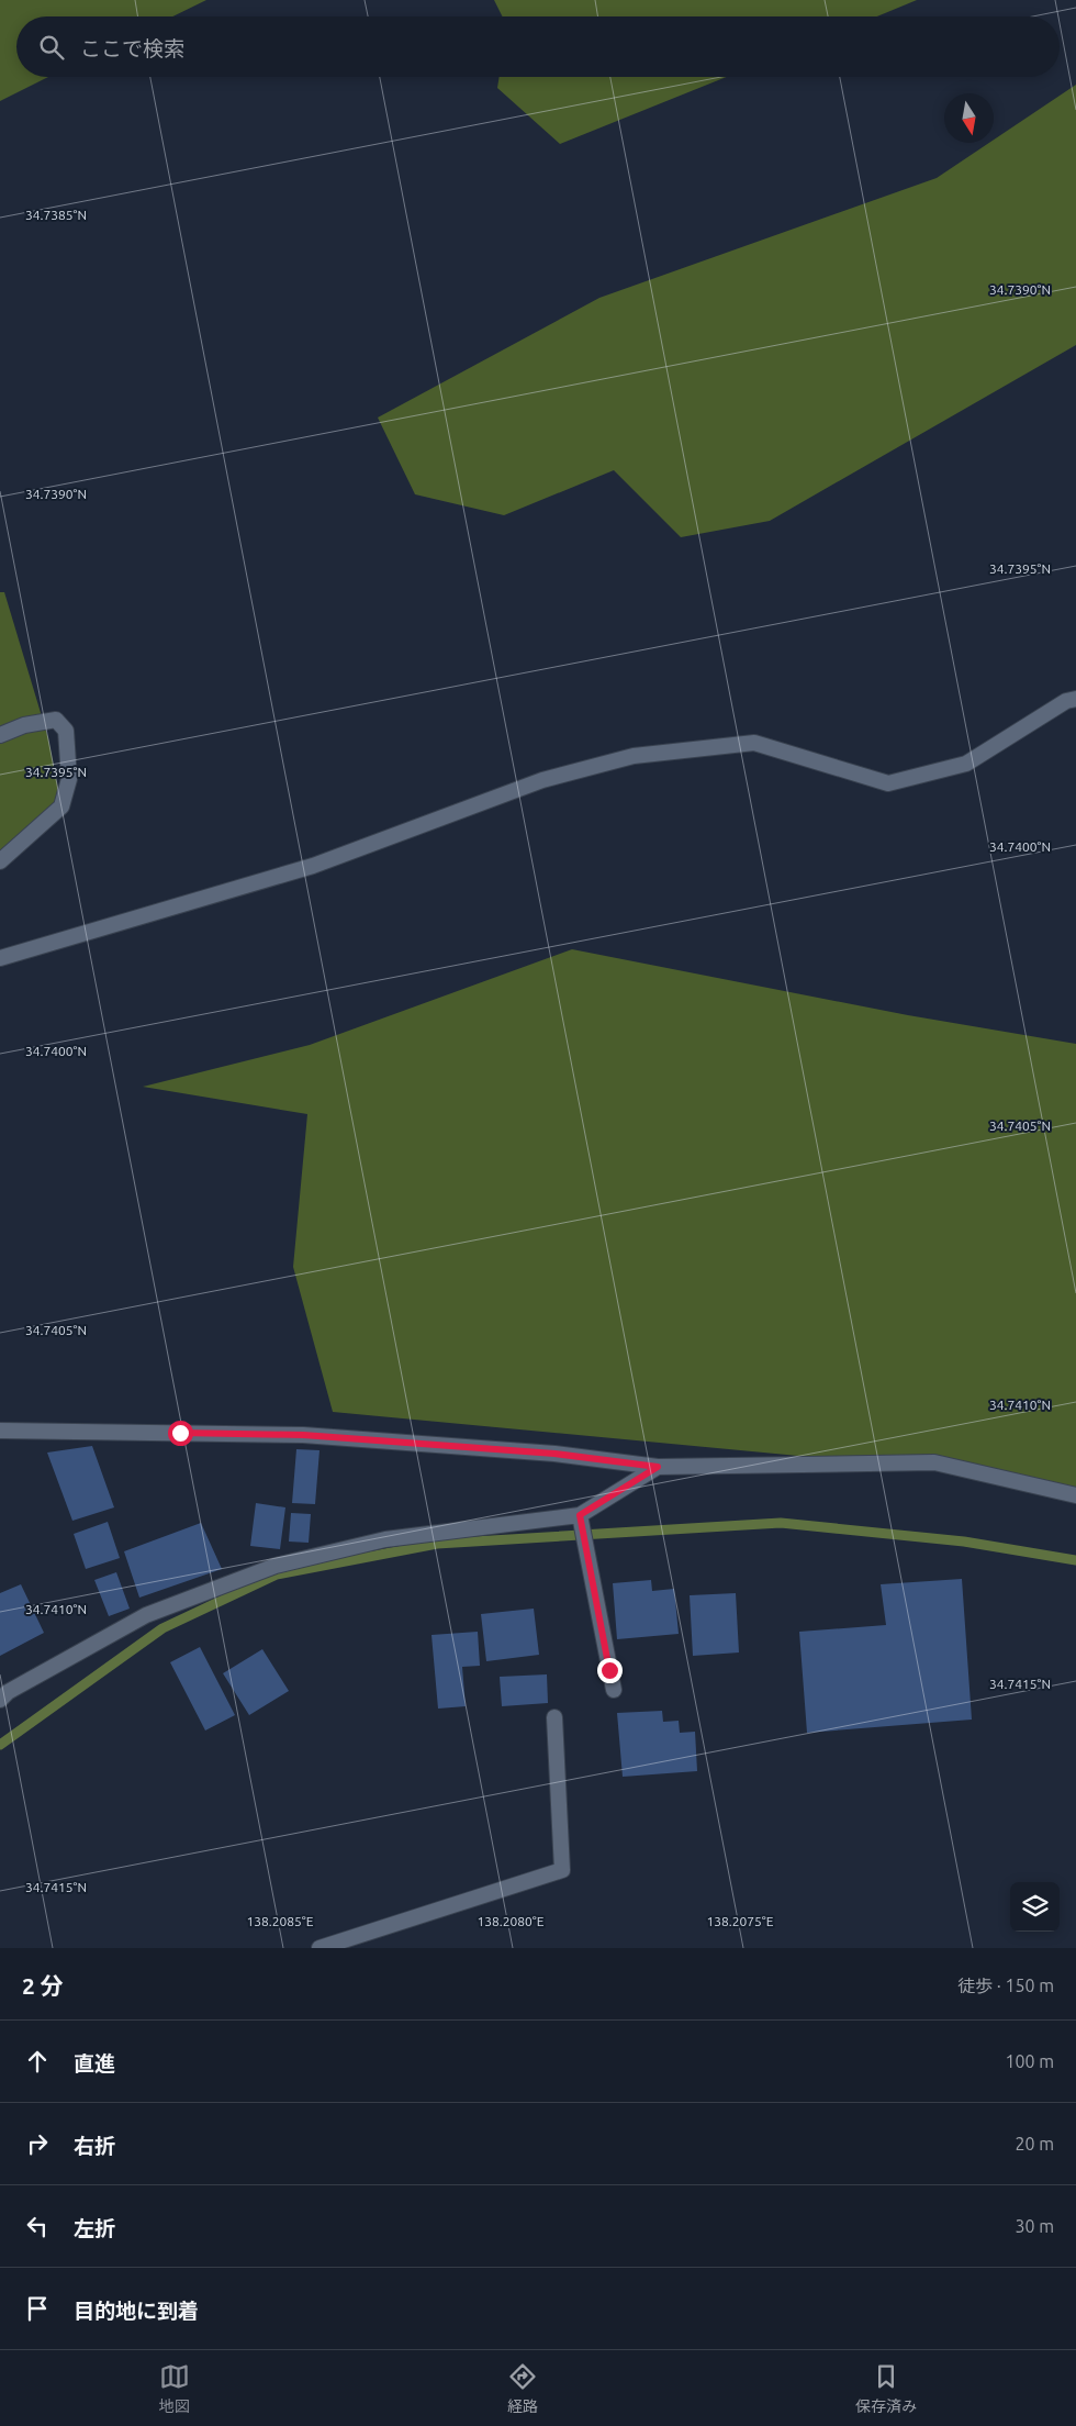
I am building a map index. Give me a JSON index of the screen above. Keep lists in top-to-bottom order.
{
  "north": "bottom",
  "page": {
    "search": "ここで検索",
    "heading": ["2 分", "徒歩 · 150 m"],
    "list": [
      ["直進", "100 m"],
      ["右折", "20 m"],
      ["左折", "30 m"],
      "目的地に到着"
    ],
    "nav": ["地図", "経路", "保存済み"]
  },
  "coordinates": [
    "34.7385°N",
    "34.7390°N",
    "34.7395°N",
    "34.7400°N",
    "34.7405°N",
    "34.7410°N",
    "34.7415°N",
    "138.2085°E",
    "138.2080°E",
    "138.2075°E"
  ]
}
